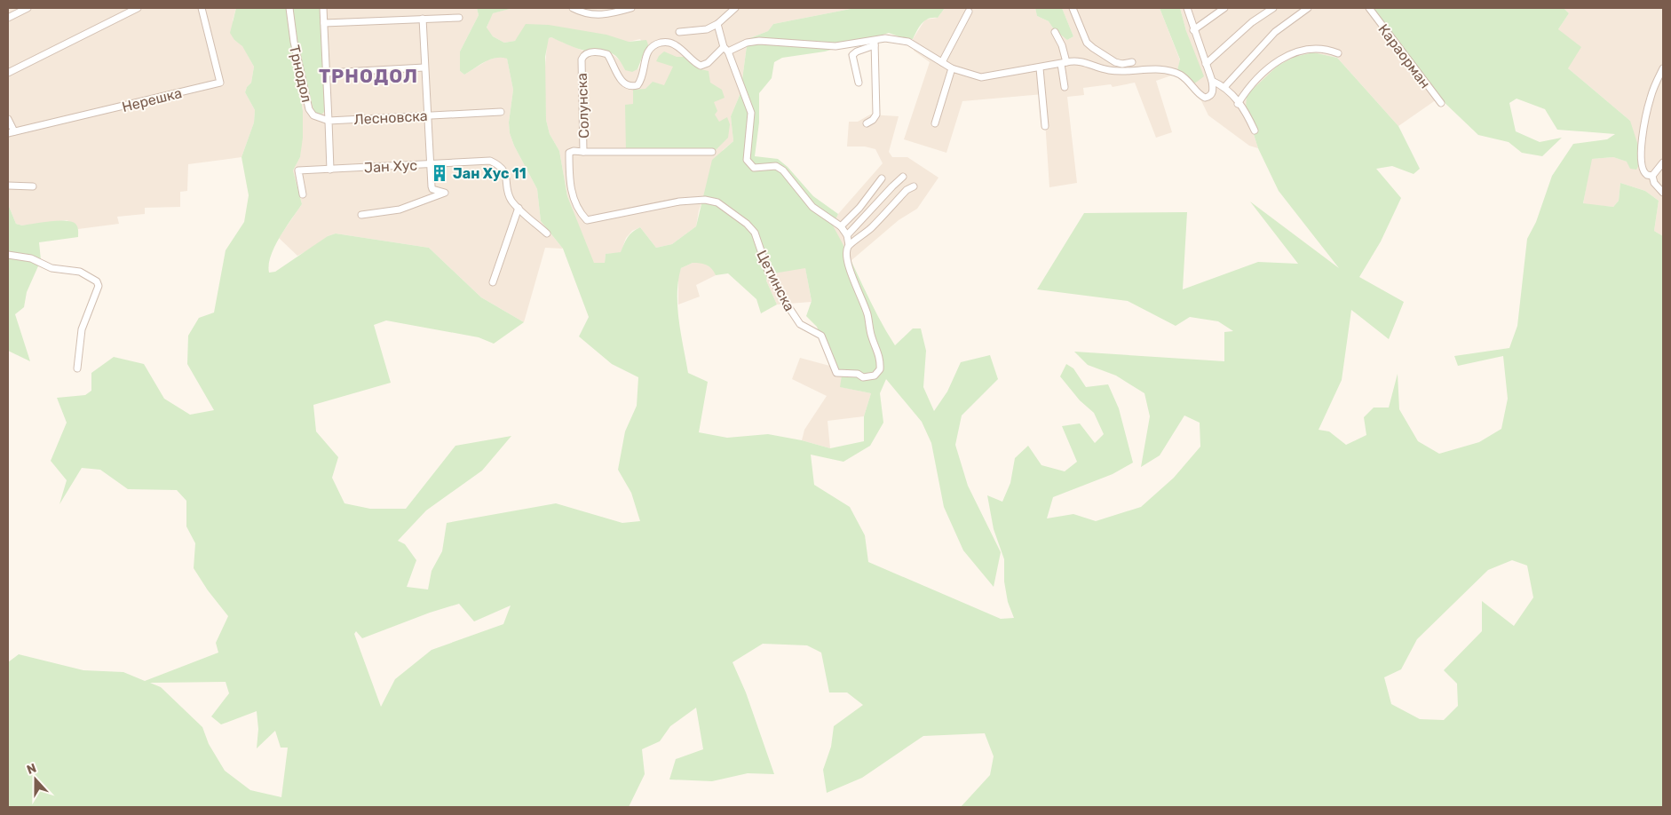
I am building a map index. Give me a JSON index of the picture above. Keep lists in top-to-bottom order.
{
  "streets": {
    "street": [
      "Караорман",
      "Трнодол",
      "Нерешка",
      "Солунска",
      "Лесновска",
      "Јан Хус",
      "Цетинска"
    ]
  },
  "crossings": [
    ["Трнодол", "Лесновска"],
    ["Солунска", "Цетинска"]
  ],
  "districts": ["ТРНОДОЛ"],
  "places": {
    "building": ["Јан Хус 11"]
  },
  "north": "top"
}
